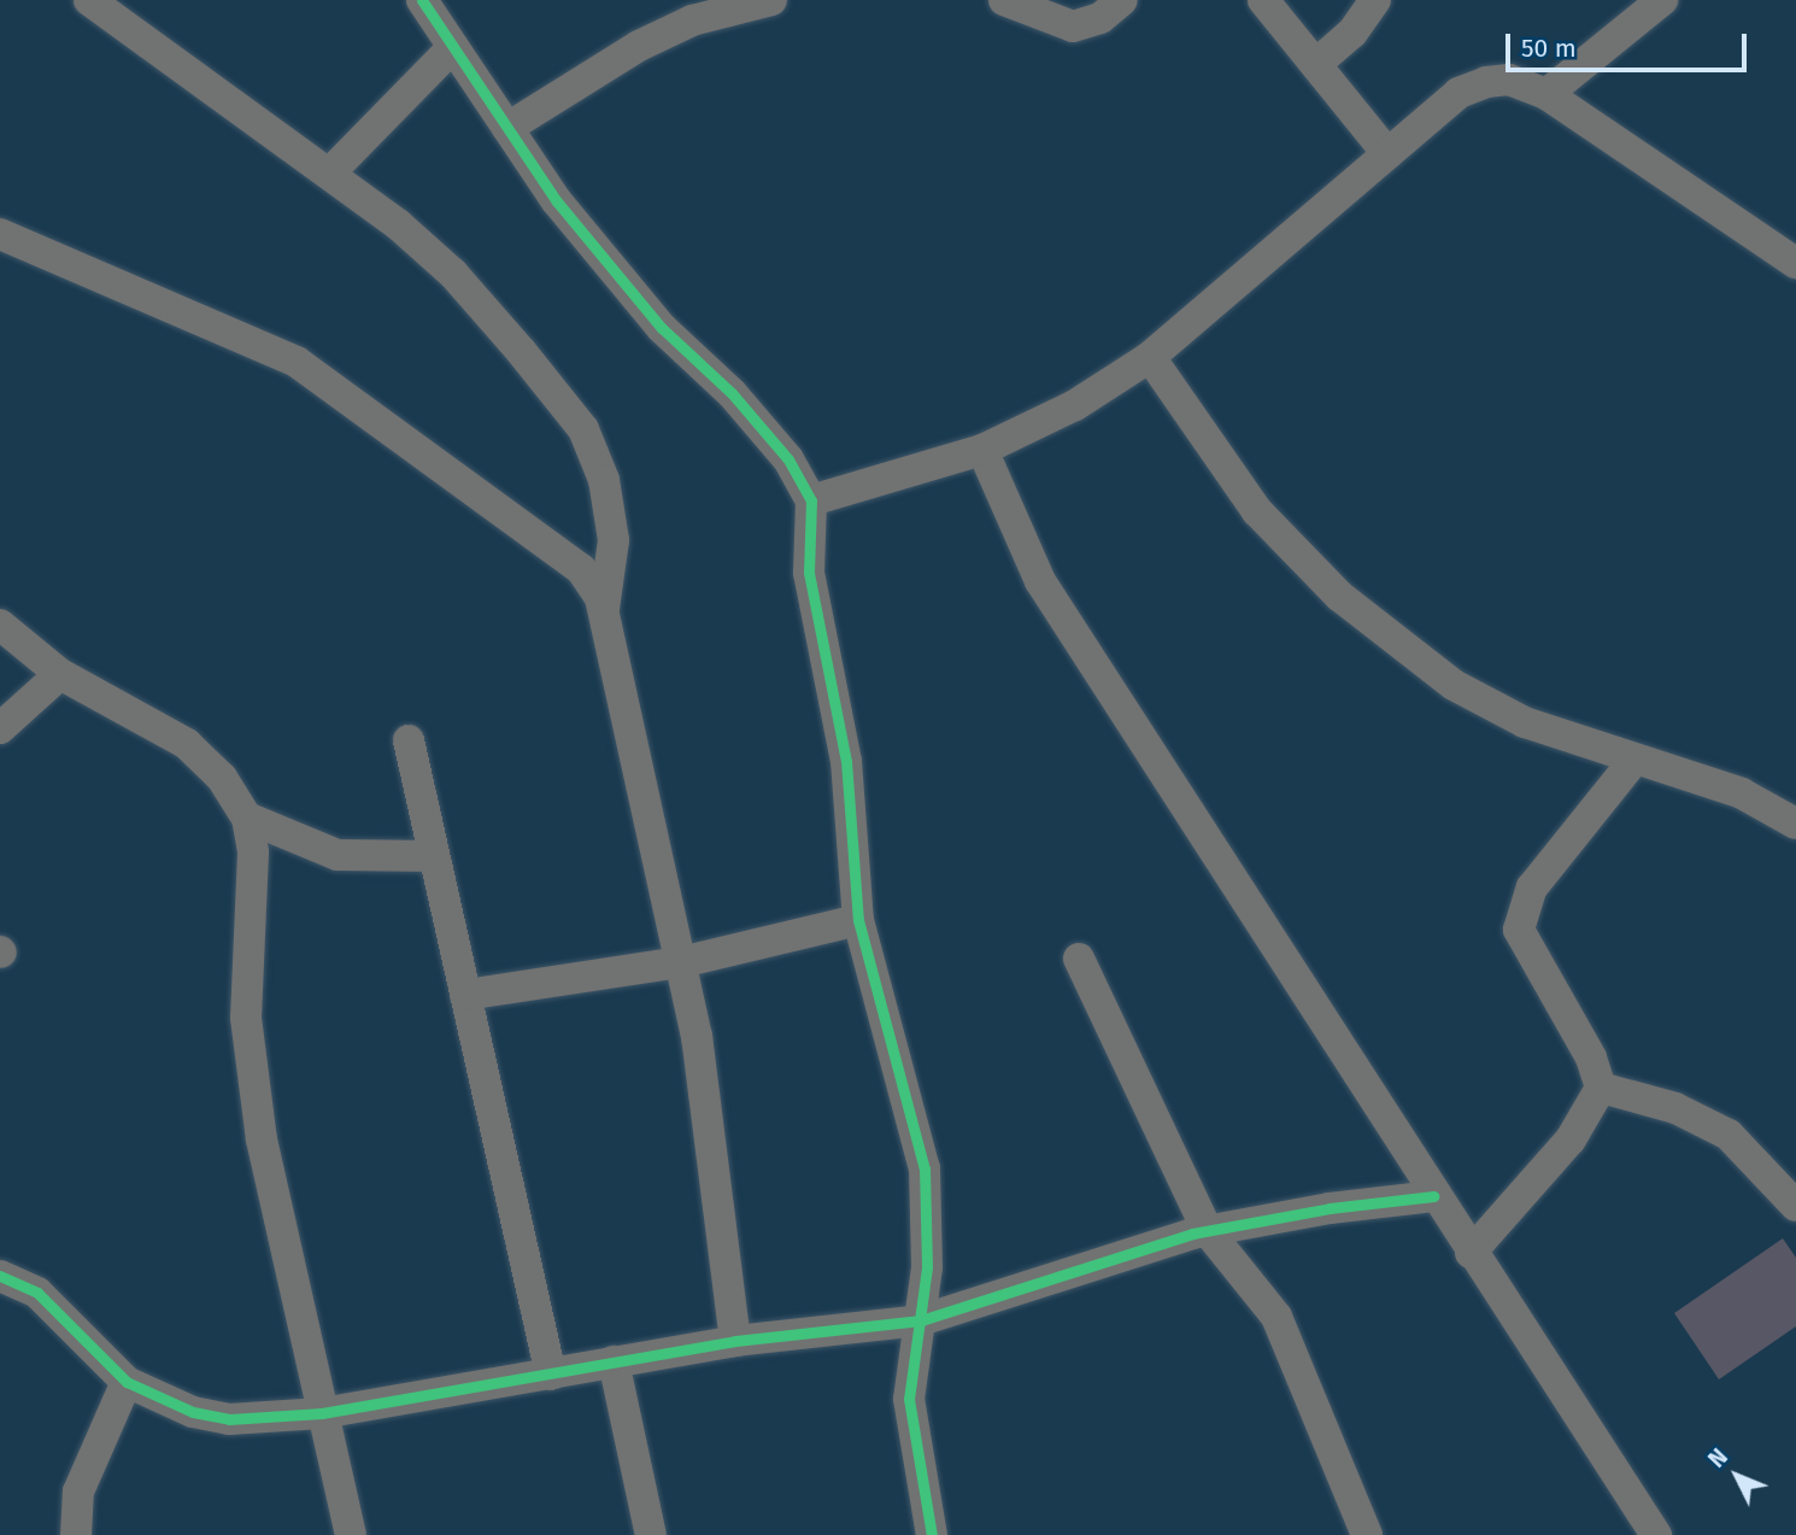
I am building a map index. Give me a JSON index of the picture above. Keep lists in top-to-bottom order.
{
  "scale_bar": "50 m",
  "north": "top left"
}
